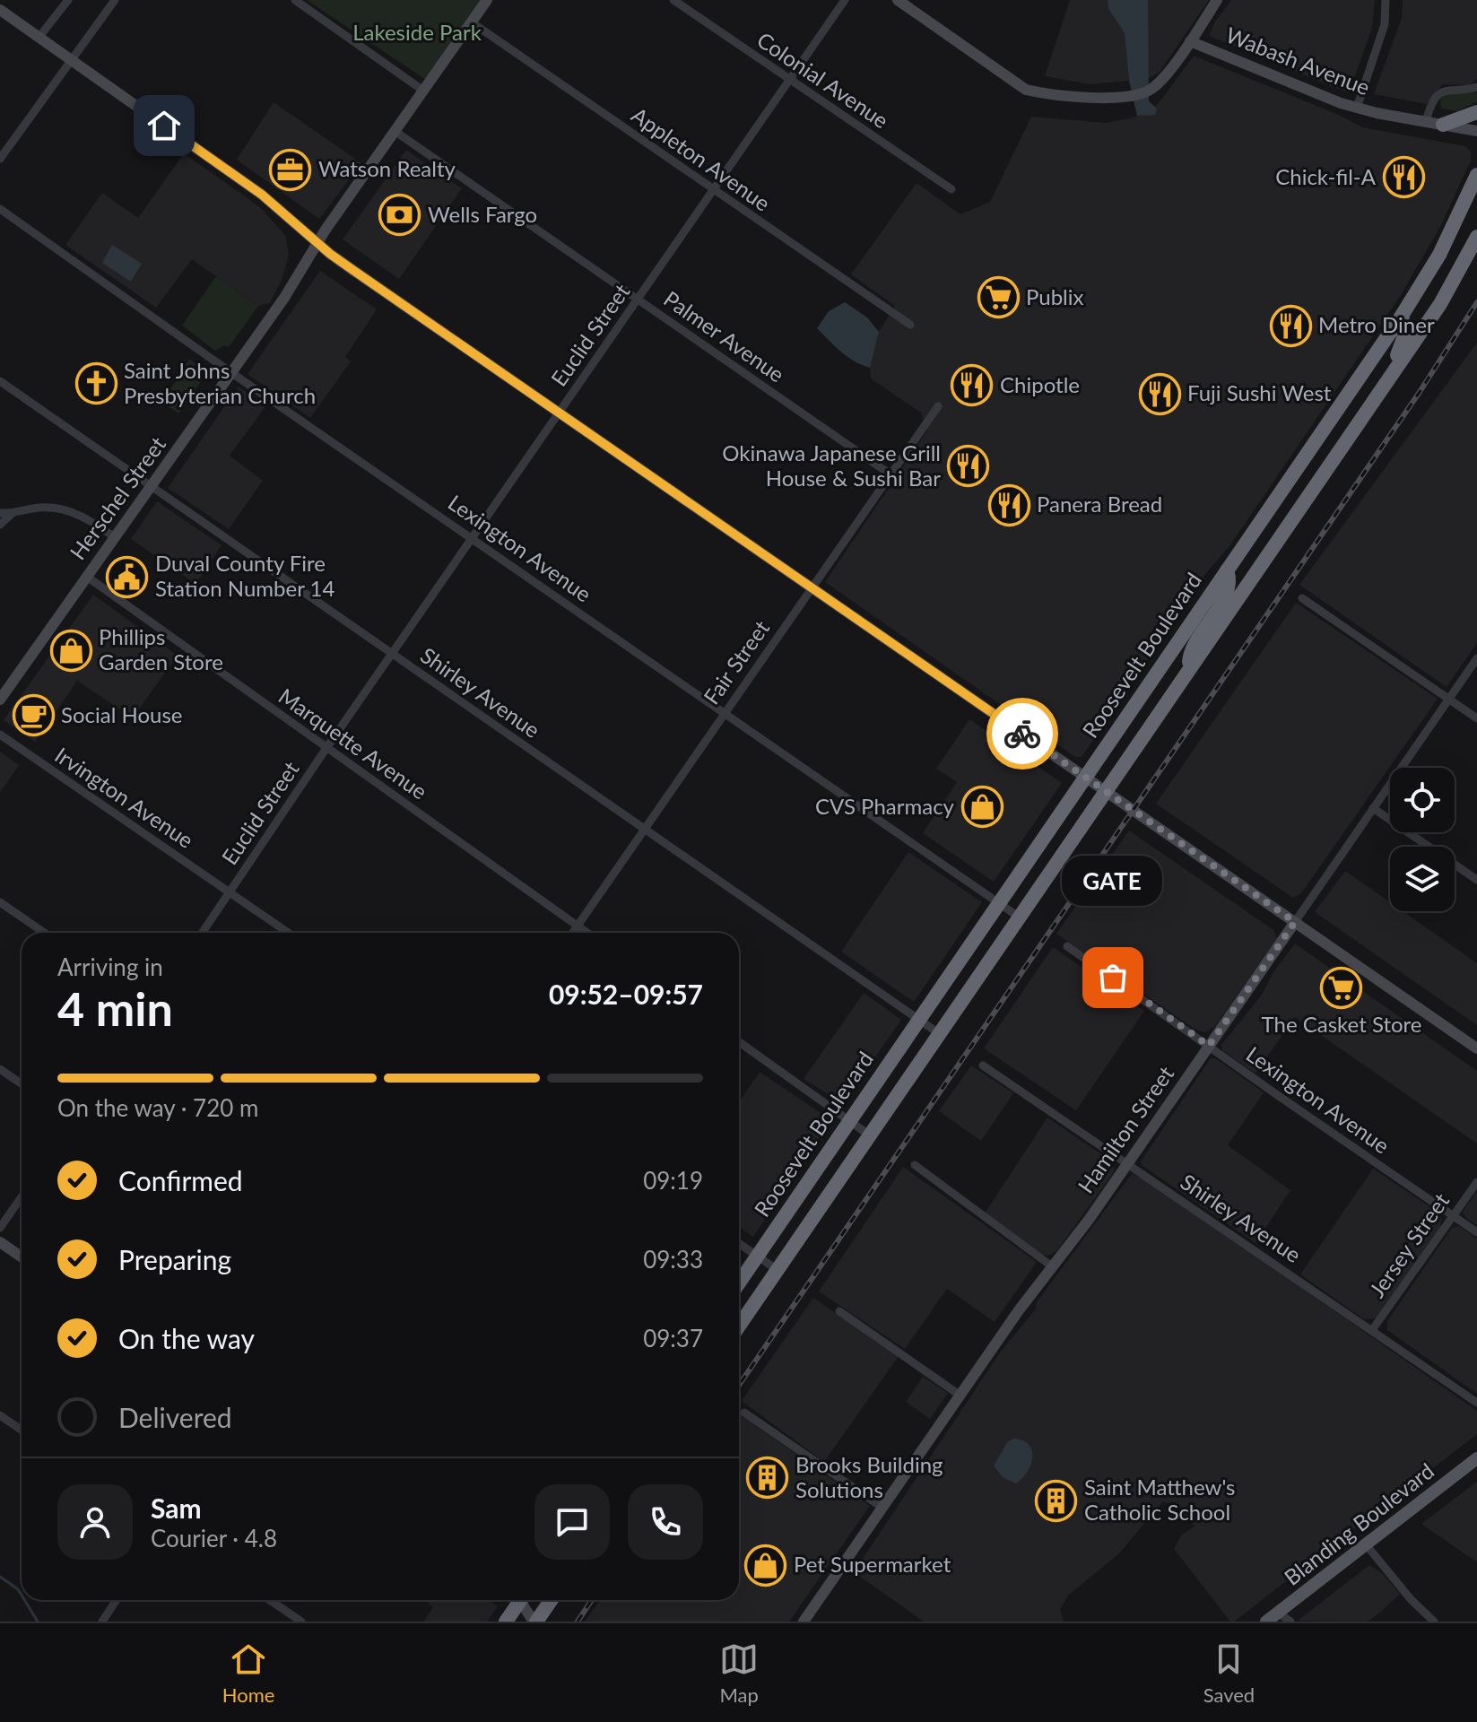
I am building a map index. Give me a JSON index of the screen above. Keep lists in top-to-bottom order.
{
  "streets": {
    "highway": ["Roosevelt Boulevard"],
    "main road": [
      "Wabash Avenue",
      "Herschel Street",
      "Hamilton Street",
      "Blanding Boulevard"
    ],
    "street": [
      "Colonial Avenue",
      "Appleton Avenue",
      "Euclid Street",
      "Palmer Avenue",
      "Lexington Avenue",
      "Fair Street",
      "Shirley Avenue",
      "Marquette Avenue",
      "Irvington Avenue",
      "Jersey Street"
    ]
  },
  "crossings": [
    ["Colonial Avenue", "Euclid Street"],
    ["Appleton Avenue", "Euclid Street"],
    ["Appleton Avenue", "Herschel Street"],
    ["Euclid Street", "Palmer Avenue"],
    ["Euclid Street", "Lexington Avenue"],
    ["Euclid Street", "Shirley Avenue"],
    ["Euclid Street", "Marquette Avenue"],
    ["Euclid Street", "Irvington Avenue"],
    ["Palmer Avenue", "Herschel Street"],
    ["Palmer Avenue", "Fair Street"],
    ["Herschel Street", "Lexington Avenue"],
    ["Herschel Street", "Shirley Avenue"],
    ["Herschel Street", "Marquette Avenue"],
    ["Lexington Avenue", "Roosevelt Boulevard"],
    ["Lexington Avenue", "Fair Street"],
    ["Lexington Avenue", "Hamilton Street"],
    ["Lexington Avenue", "Jersey Street"],
    ["Roosevelt Boulevard", "Shirley Avenue"],
    ["Fair Street", "Shirley Avenue"],
    ["Fair Street", "Marquette Avenue"],
    ["Shirley Avenue", "Hamilton Street"],
    ["Shirley Avenue", "Jersey Street"]
  ],
  "parks": ["Lakeside Park"],
  "places": {
    "office": ["Watson Realty"],
    "restaurant": [
      "Chick-fil-A",
      "Metro Diner",
      "Chipotle",
      "Fuji Sushi West",
      "Okinawa Japanese Grill House & Sushi Bar",
      "Panera Bread"
    ],
    "bank": ["Wells Fargo"],
    "supermarket": ["Publix", "The Casket Store"],
    "church": ["Saint Johns Presbyterian Church"],
    "public building": ["Duval County Fire Station Number 14"],
    "shop": ["Phillips Garden Store", "CVS Pharmacy", "Pet Supermarket"],
    "cafe": ["Social House"],
    "other": ["GATE"],
    "building": ["Brooks Building Solutions", "Saint Matthew's Catholic School"]
  },
  "page": {
    "bubble": "GATE",
    "heading": ["4 min", "Arriving in", "09:52–09:57"],
    "panel": ["Sam", "Courier · 4.8"],
    "bar": "On the way · 720 m",
    "list": [
      ["Confirmed", "09:19"],
      ["Preparing", "09:33"],
      ["On the way", "09:37"],
      "Delivered"
    ],
    "tabs": ["Home", "Map", "Saved"]
  }
}
